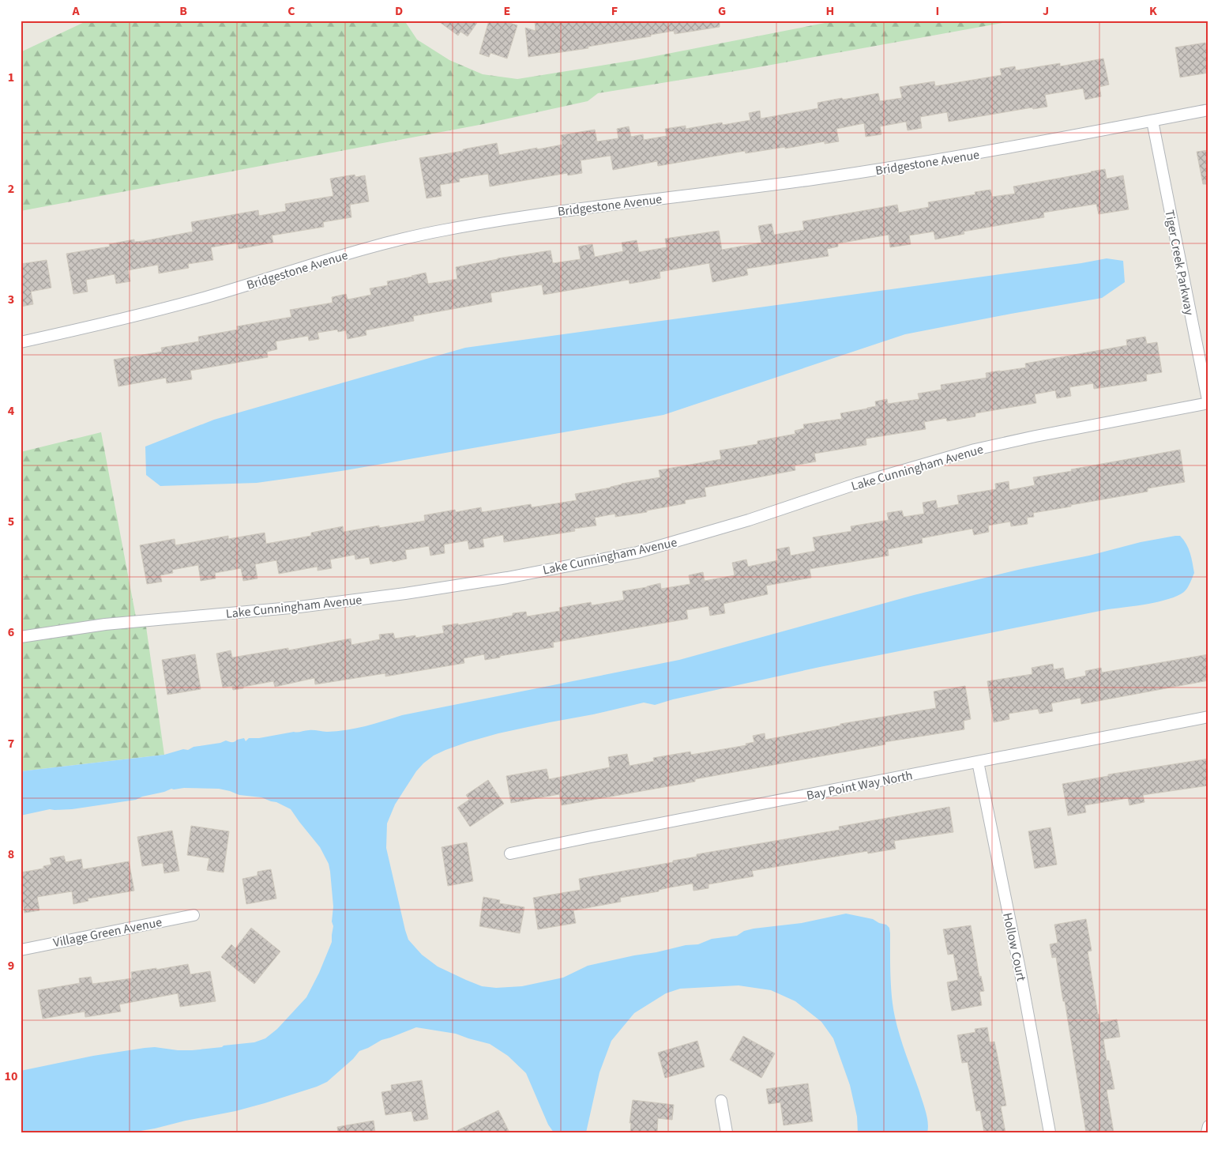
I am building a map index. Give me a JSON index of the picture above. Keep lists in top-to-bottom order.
{
  "streets": {
    "street": [
      "Bridgestone Avenue",
      "Tiger Creek Parkway",
      "Lake Cunningham Avenue",
      "Bay Point Way North",
      "Village Green Avenue",
      "Hollow Court"
    ]
  },
  "crossings": [
    ["Bridgestone Avenue", "Tiger Creek Parkway"],
    ["Tiger Creek Parkway", "Lake Cunningham Avenue"],
    ["Bay Point Way North", "Hollow Court"]
  ],
  "grid": {
    "columns": [
      "A",
      "B",
      "C",
      "D",
      "E",
      "F",
      "G",
      "H",
      "I",
      "J",
      "K"
    ],
    "rows": [
      "1",
      "2",
      "3",
      "4",
      "5",
      "6",
      "7",
      "8",
      "9",
      "10"
    ]
  }
}
